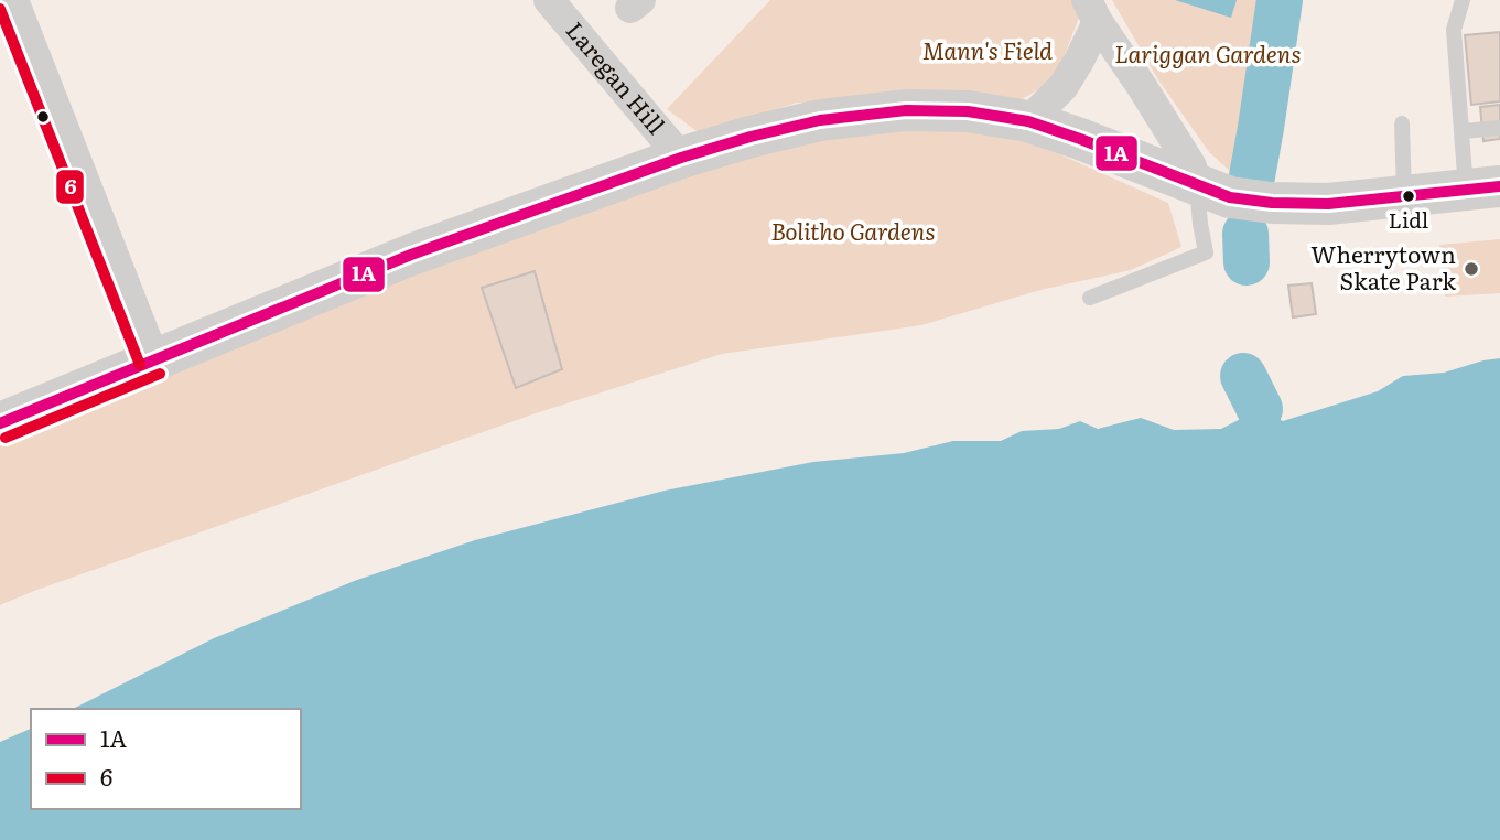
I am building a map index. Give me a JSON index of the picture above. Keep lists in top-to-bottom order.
{
  "streets": {
    "street": ["Laregan Hill"]
  },
  "parks": ["Mann's Field", "Lariggan Gardens", "Bolitho Gardens"],
  "places": ["Lidl", "Wherrytown Skate Park"],
  "lines": ["transit line 6", "transit line 1A"],
  "legend": ["1A", "6"]
}
